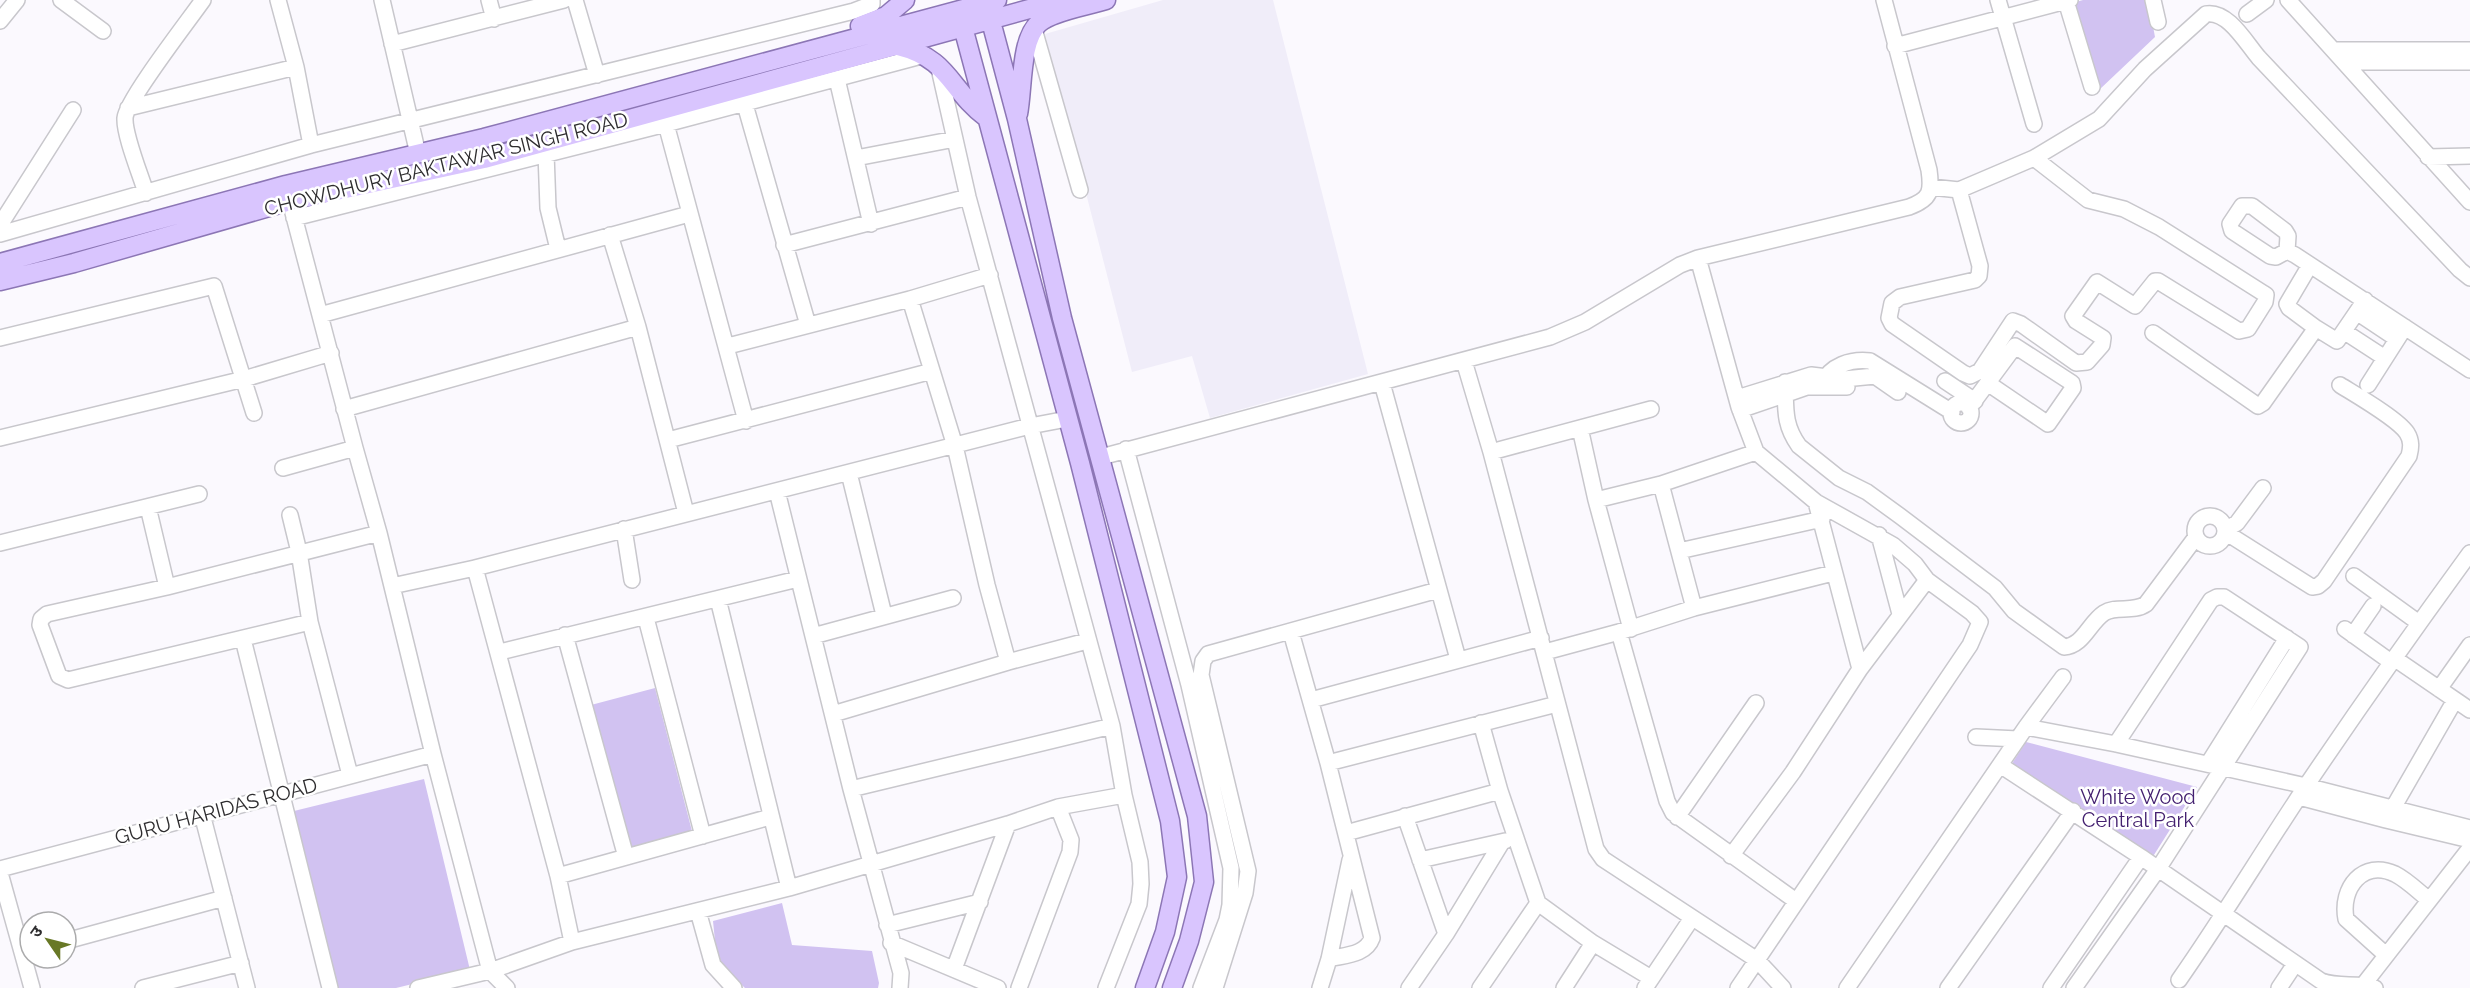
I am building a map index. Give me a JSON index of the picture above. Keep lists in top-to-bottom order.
{
  "streets": {
    "main road": ["CHOWDHURY BAKTAWAR SINGH ROAD"],
    "street": ["GURU HARIDAS ROAD"]
  },
  "parks": ["White Wood Central Park"],
  "north": "top left"
}
